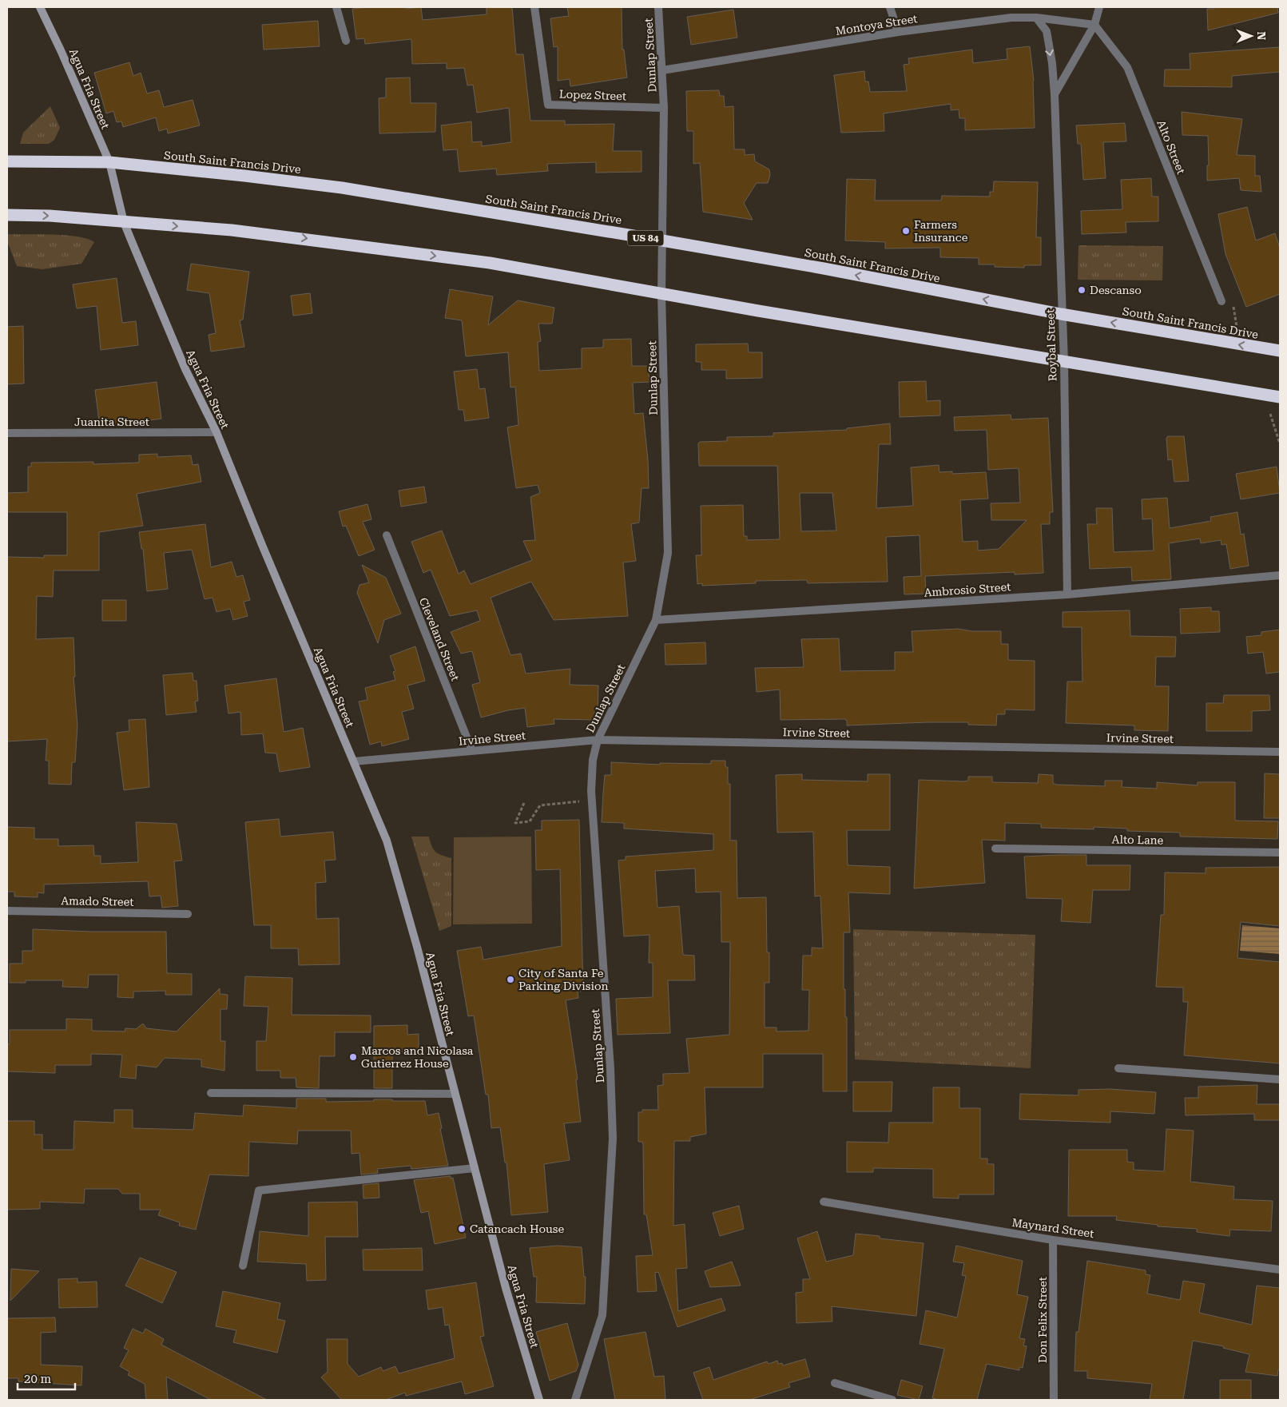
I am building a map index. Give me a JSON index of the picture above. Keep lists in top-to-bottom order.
{
  "streets": {
    "highway": ["South Saint Francis Drive", "US 84"],
    "street": [
      "Montoya Street",
      "Dunlap Street",
      "Agua Fria Street",
      "Lopez Street",
      "Alto Street",
      "Roybal Street",
      "Juanita Street",
      "Ambrosio Street",
      "Cleveland Street",
      "Irvine Street",
      "Alto Lane",
      "Amado Street",
      "Maynard Street",
      "Don Felix Street"
    ]
  },
  "crossings": [
    ["Montoya Street", "Dunlap Street"],
    ["Montoya Street", "Alto Street"],
    ["Montoya Street", "Roybal Street"],
    ["Dunlap Street", "Lopez Street"],
    ["Dunlap Street", "South Saint Francis Drive"],
    ["Dunlap Street", "Ambrosio Street"],
    ["Dunlap Street", "Irvine Street"],
    ["Agua Fria Street", "South Saint Francis Drive"],
    ["Agua Fria Street", "Juanita Street"],
    ["Agua Fria Street", "Irvine Street"],
    ["South Saint Francis Drive", "Roybal Street"],
    ["Roybal Street", "Ambrosio Street"],
    ["Cleveland Street", "Irvine Street"],
    ["Maynard Street", "Don Felix Street"]
  ],
  "places": [
    "Farmers Insurance",
    "Descanso",
    "City of Santa Fe Parking Division",
    "Marcos and Nicolasa Gutierrez House",
    "Catancach House"
  ],
  "scale_bar": "20 m",
  "north": "right"
}
